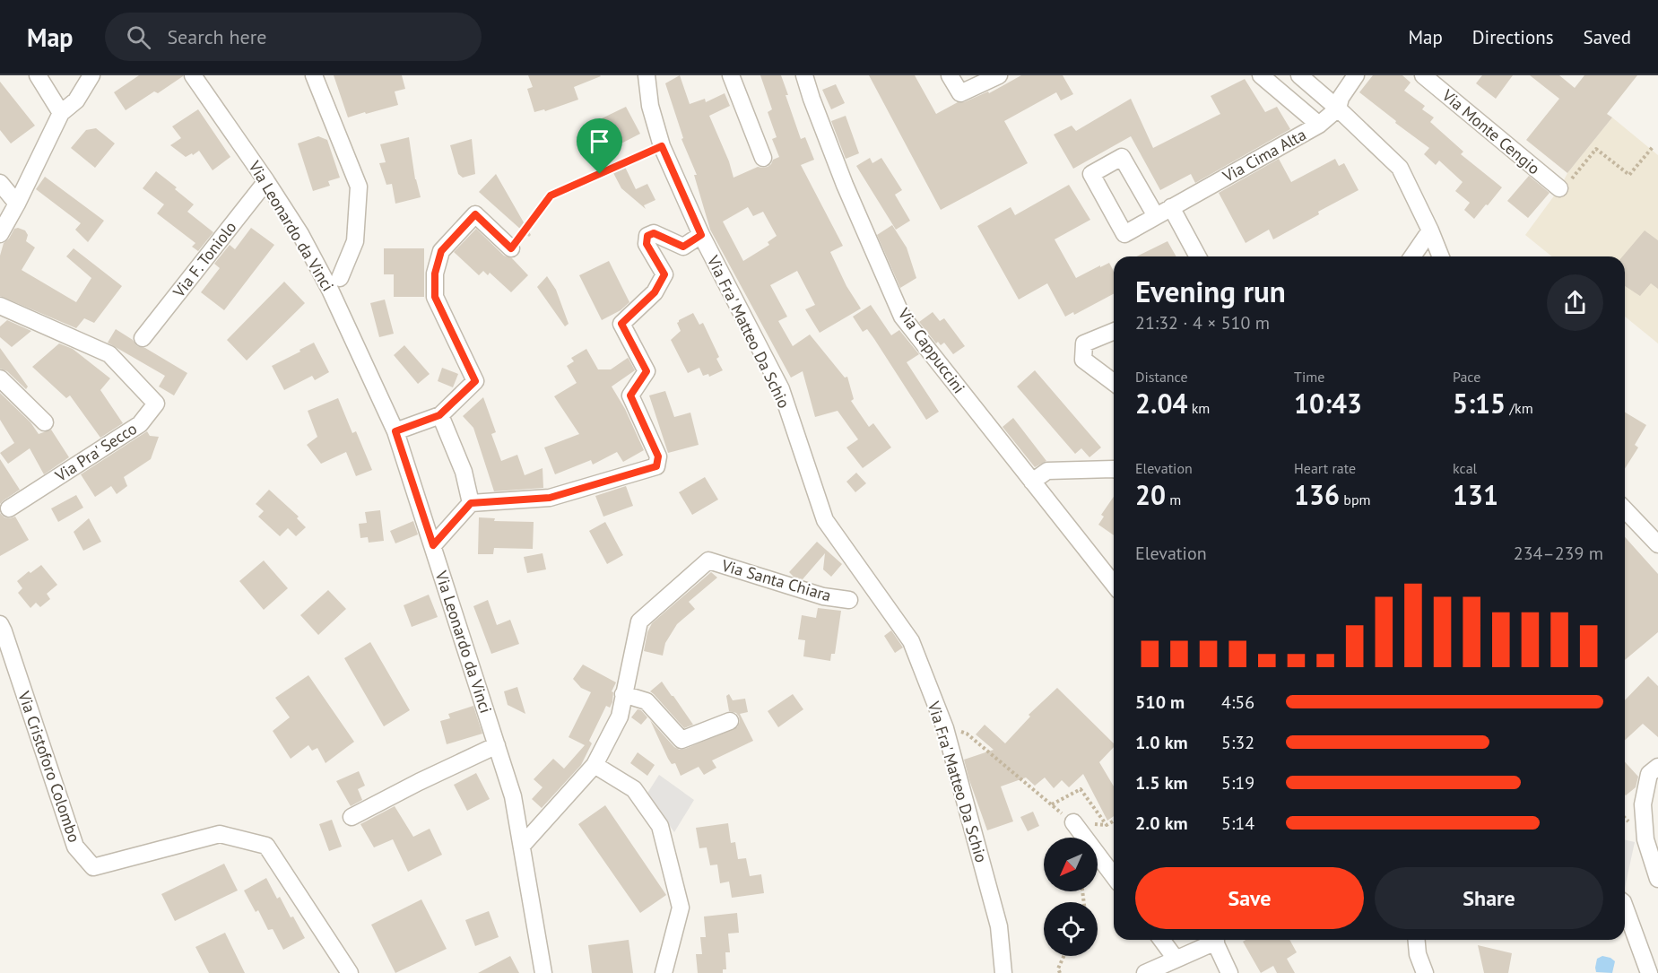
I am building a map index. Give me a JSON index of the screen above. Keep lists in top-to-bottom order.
{
  "streets": {
    "street": [
      "Via Monte Cengio",
      "Via Cima Alta",
      "Via Leonardo da Vinci",
      "Via F. Toniolo",
      "Via Fra' Matteo Da Schio",
      "Via Cappuccini",
      "Via Pra' Secco",
      "Via Santa Chiara",
      "Via Cristoforo Colombo"
    ]
  },
  "crossings": [
    ["Via Leonardo da Vinci", "Via F. Toniolo"],
    ["Via Leonardo da Vinci", "Via Santa Chiara"]
  ],
  "north": "bottom left",
  "page": {
    "header": "Map",
    "search": "Search here",
    "nav": ["Map", "Directions", "Saved"],
    "heading": ["Evening run", "21:32 · 4 × 510 m"],
    "stats": [
      ["Distance", "2.04 km"],
      ["Time", "10:43"],
      ["Pace", "5:15 /km"],
      ["Elevation", "20 m"],
      ["Heart rate", "136 bpm"],
      ["kcal", "131"]
    ],
    "chart": ["Elevation", "234–239 m"],
    "list": [
      {
        "name": "510 m",
        "note": "4:56"
      },
      {
        "name": "1.0 km",
        "note": "5:32"
      },
      {
        "name": "1.5 km",
        "note": "5:19"
      },
      {
        "name": "2.0 km",
        "note": "5:14"
      }
    ],
    "buttons": ["Save", "Share"]
  }
}
